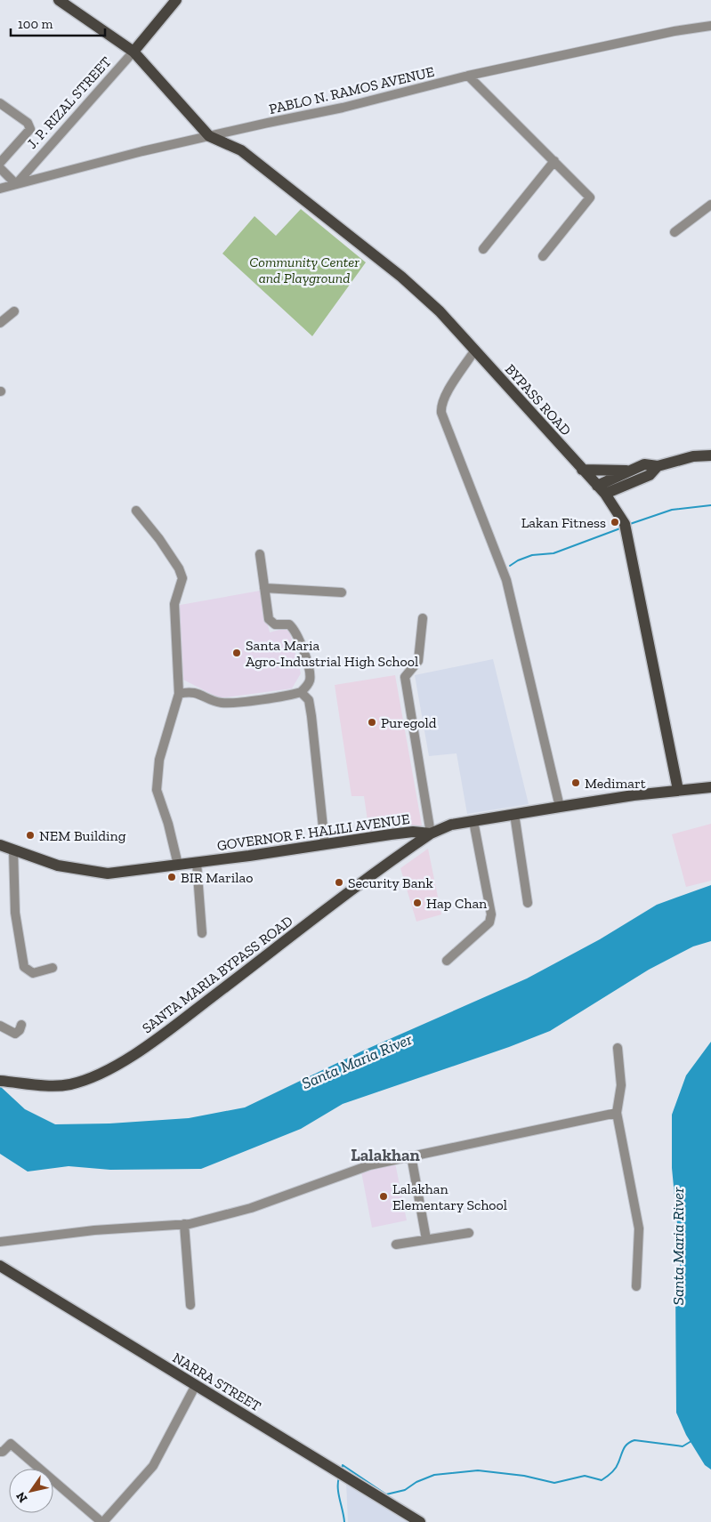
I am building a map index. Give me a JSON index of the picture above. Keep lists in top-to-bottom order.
{
  "streets": {
    "main road": [
      "J. P. RIZAL STREET",
      "BYPASS ROAD",
      "GOVERNOR F. HALILI AVENUE",
      "SANTA MARIA BYPASS ROAD",
      "NARRA STREET"
    ],
    "street": ["PABLO N. RAMOS AVENUE"]
  },
  "crossings": [
    ["PABLO N. RAMOS AVENUE", "J. P. RIZAL STREET"],
    ["PABLO N. RAMOS AVENUE", "BYPASS ROAD"],
    ["BYPASS ROAD", "GOVERNOR F. HALILI AVENUE"],
    ["GOVERNOR F. HALILI AVENUE", "SANTA MARIA BYPASS ROAD"]
  ],
  "districts": ["Lalakhan"],
  "water": ["Santa Maria River"],
  "parks": ["Community Center and Playground"],
  "places": [
    "Lakan Fitness",
    "Santa Maria Agro-Industrial High School",
    "Puregold",
    "Medimart",
    "NEM Building",
    "BIR Marilao",
    "Security Bank",
    "Hap Chan",
    "Lalakhan Elementary School"
  ],
  "scale_bar": "100 m",
  "north": "bottom left"
}
